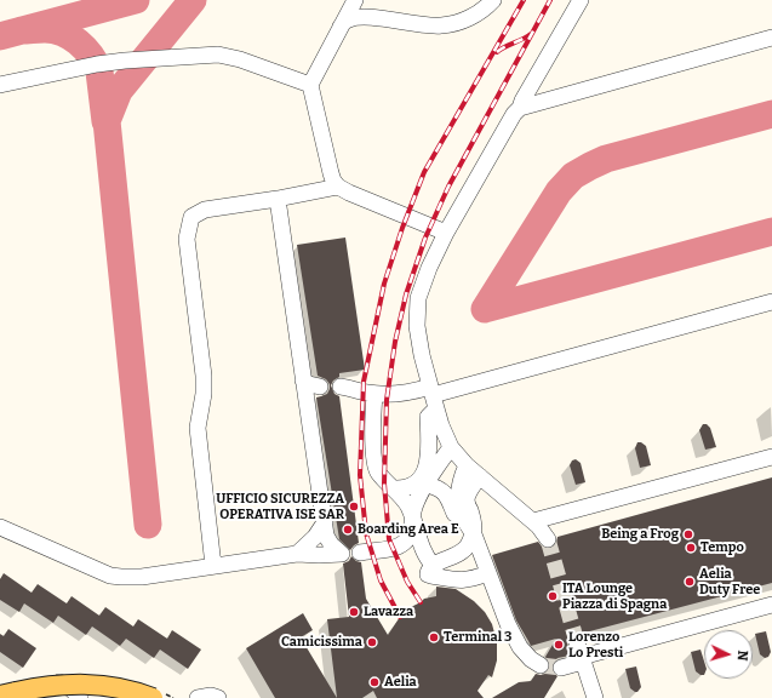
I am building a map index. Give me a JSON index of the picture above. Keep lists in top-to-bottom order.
{
  "places": [
    "UFFICIO SICUREZZA OPERATIVA ISE SAR",
    "Boarding Area E",
    "Being a Frog",
    "Tempo",
    "Aelia Duty Free",
    "ITA Lounge Piazza di Spagna",
    "Lavazza",
    "Terminal 3",
    "Camicissima",
    "Lorenzo Lo Presti",
    "Aelia"
  ],
  "north": "right"
}
